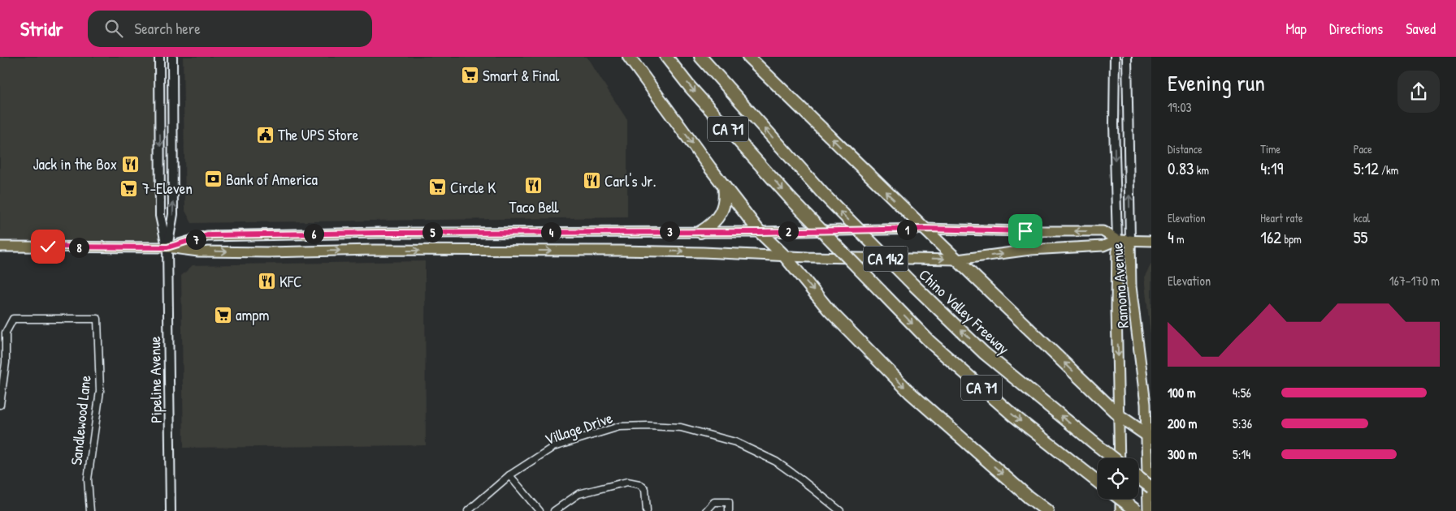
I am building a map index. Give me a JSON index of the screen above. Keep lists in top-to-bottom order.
{
  "streets": {
    "highway": ["CA 71", "Chino Valley Freeway"],
    "main road": ["CA 142", "Ramona Avenue", "Pipeline Avenue"],
    "street": ["Sandlewood Lane", "Village Drive"]
  },
  "crossings": [
    ["CA 142", "Pipeline Avenue"]
  ],
  "places": {
    "supermarket": [
      "Smart & Final",
      "Circle K",
      "7-Eleven",
      "ampm"
    ],
    "public building": ["The UPS Store"],
    "restaurant": [
      "Jack in the Box",
      "Carl's Jr.",
      "Taco Bell",
      "KFC"
    ],
    "bank": ["Bank of America"]
  },
  "page": {
    "header": "Stridr",
    "search": "Search here",
    "nav": ["Map", "Directions", "Saved"],
    "heading": ["Evening run", "19:03"],
    "stats": [
      ["Distance", "0.83 km"],
      ["Time", "4:19"],
      ["Pace", "5:12 /km"],
      ["Elevation", "4 m"],
      ["Heart rate", "162 bpm"],
      ["kcal", "55"]
    ],
    "pins": [
      "1",
      "2",
      "3",
      "4",
      "5",
      "6",
      "7",
      "8"
    ],
    "chart": ["Elevation", "167–170 m"],
    "list": [
      {
        "name": "100 m",
        "note": "4:56"
      },
      {
        "name": "200 m",
        "note": "5:36"
      },
      {
        "name": "300 m",
        "note": "5:14"
      }
    ]
  }
}
